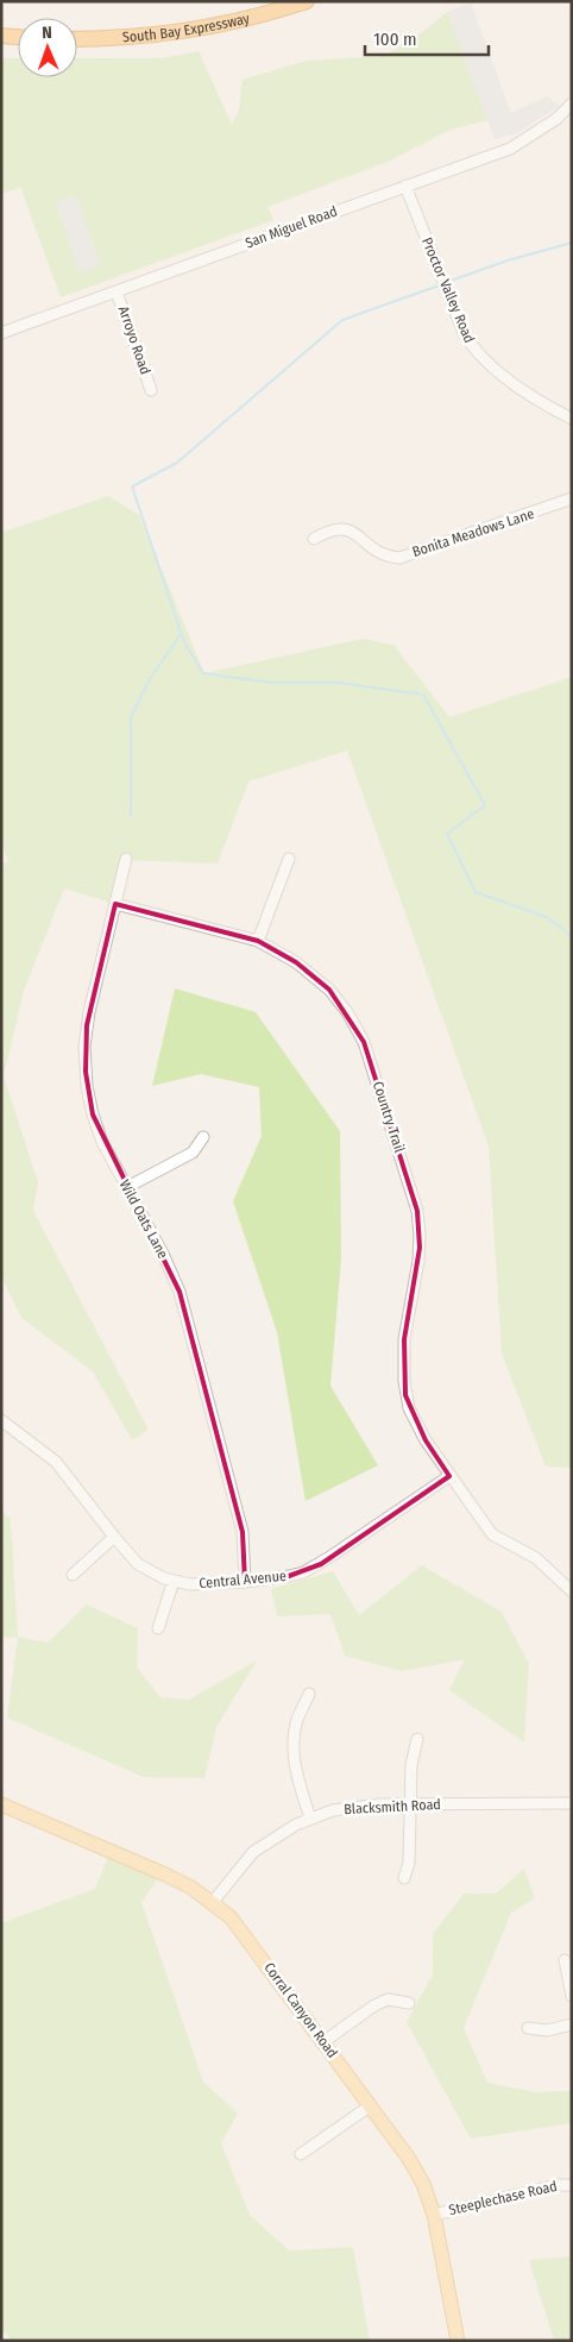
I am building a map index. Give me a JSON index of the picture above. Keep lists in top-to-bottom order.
{
  "streets": {
    "highway": ["South Bay Expressway"],
    "main road": ["Corral Canyon Road"],
    "street": [
      "San Miguel Road",
      "Proctor Valley Road",
      "Arroyo Road",
      "Bonita Meadows Lane",
      "Country Trail",
      "Wild Oats Lane",
      "Central Avenue",
      "Blacksmith Road",
      "Steeplechase Road"
    ]
  },
  "crossings": [
    ["San Miguel Road", "Proctor Valley Road"],
    ["San Miguel Road", "Arroyo Road"],
    ["Country Trail", "Wild Oats Lane"],
    ["Country Trail", "Central Avenue"],
    ["Wild Oats Lane", "Central Avenue"],
    ["Blacksmith Road", "Corral Canyon Road"],
    ["Corral Canyon Road", "Steeplechase Road"]
  ],
  "scale_bar": "100 m",
  "north": "top"
}
